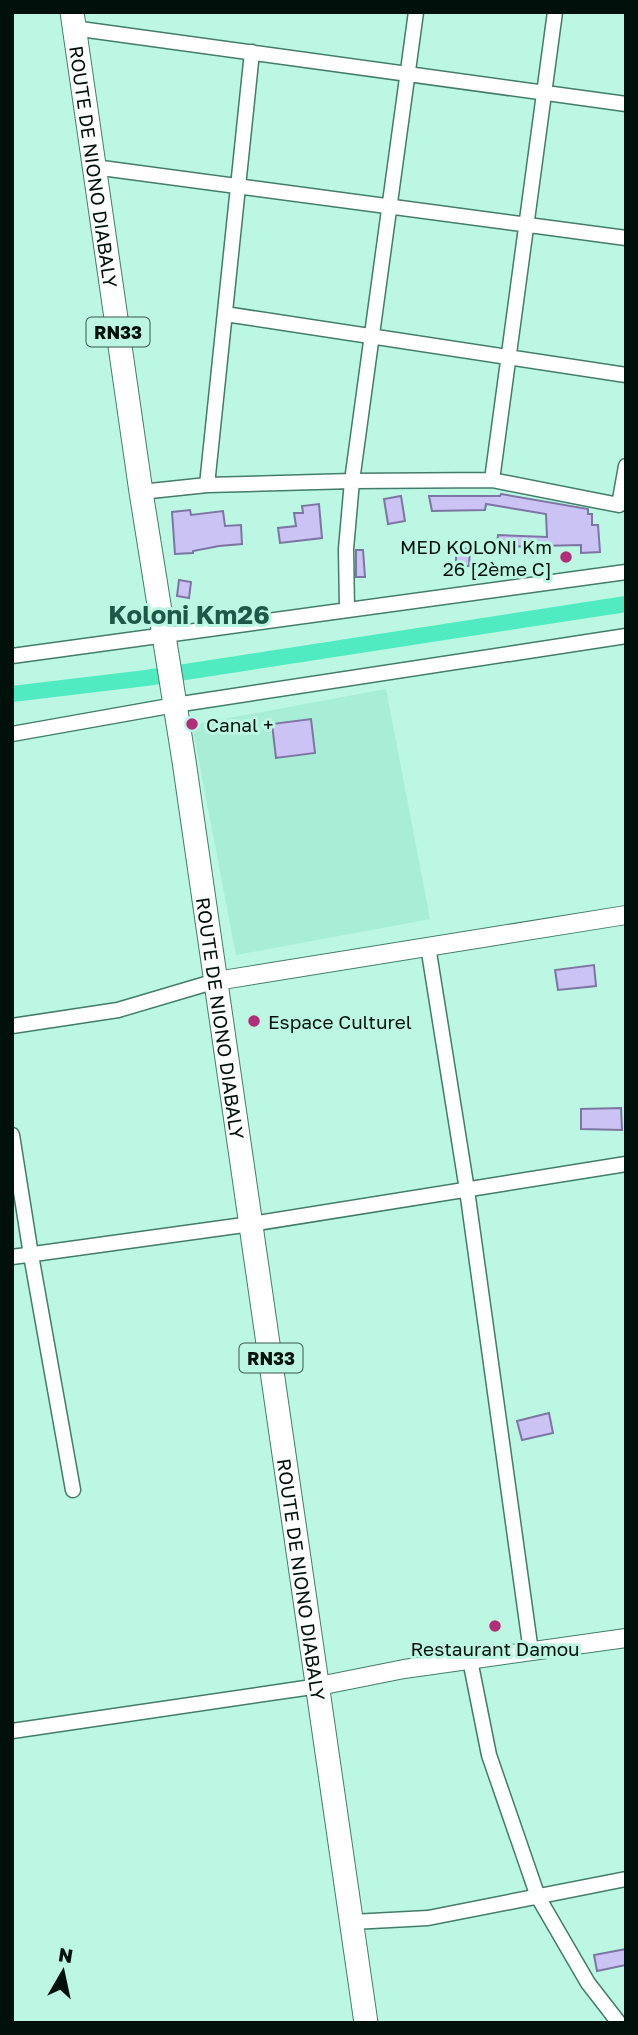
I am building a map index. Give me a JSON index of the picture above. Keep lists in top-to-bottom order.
{
  "streets": {
    "main road": ["ROUTE DE NIONO DIABALY", "RN33"]
  },
  "districts": ["Koloni Km26"],
  "places": [
    "MED KOLONI Km 26 [2ème C]",
    "Canal +",
    "Espace Culturel",
    "Restaurant Damou"
  ],
  "north": "top"
}
